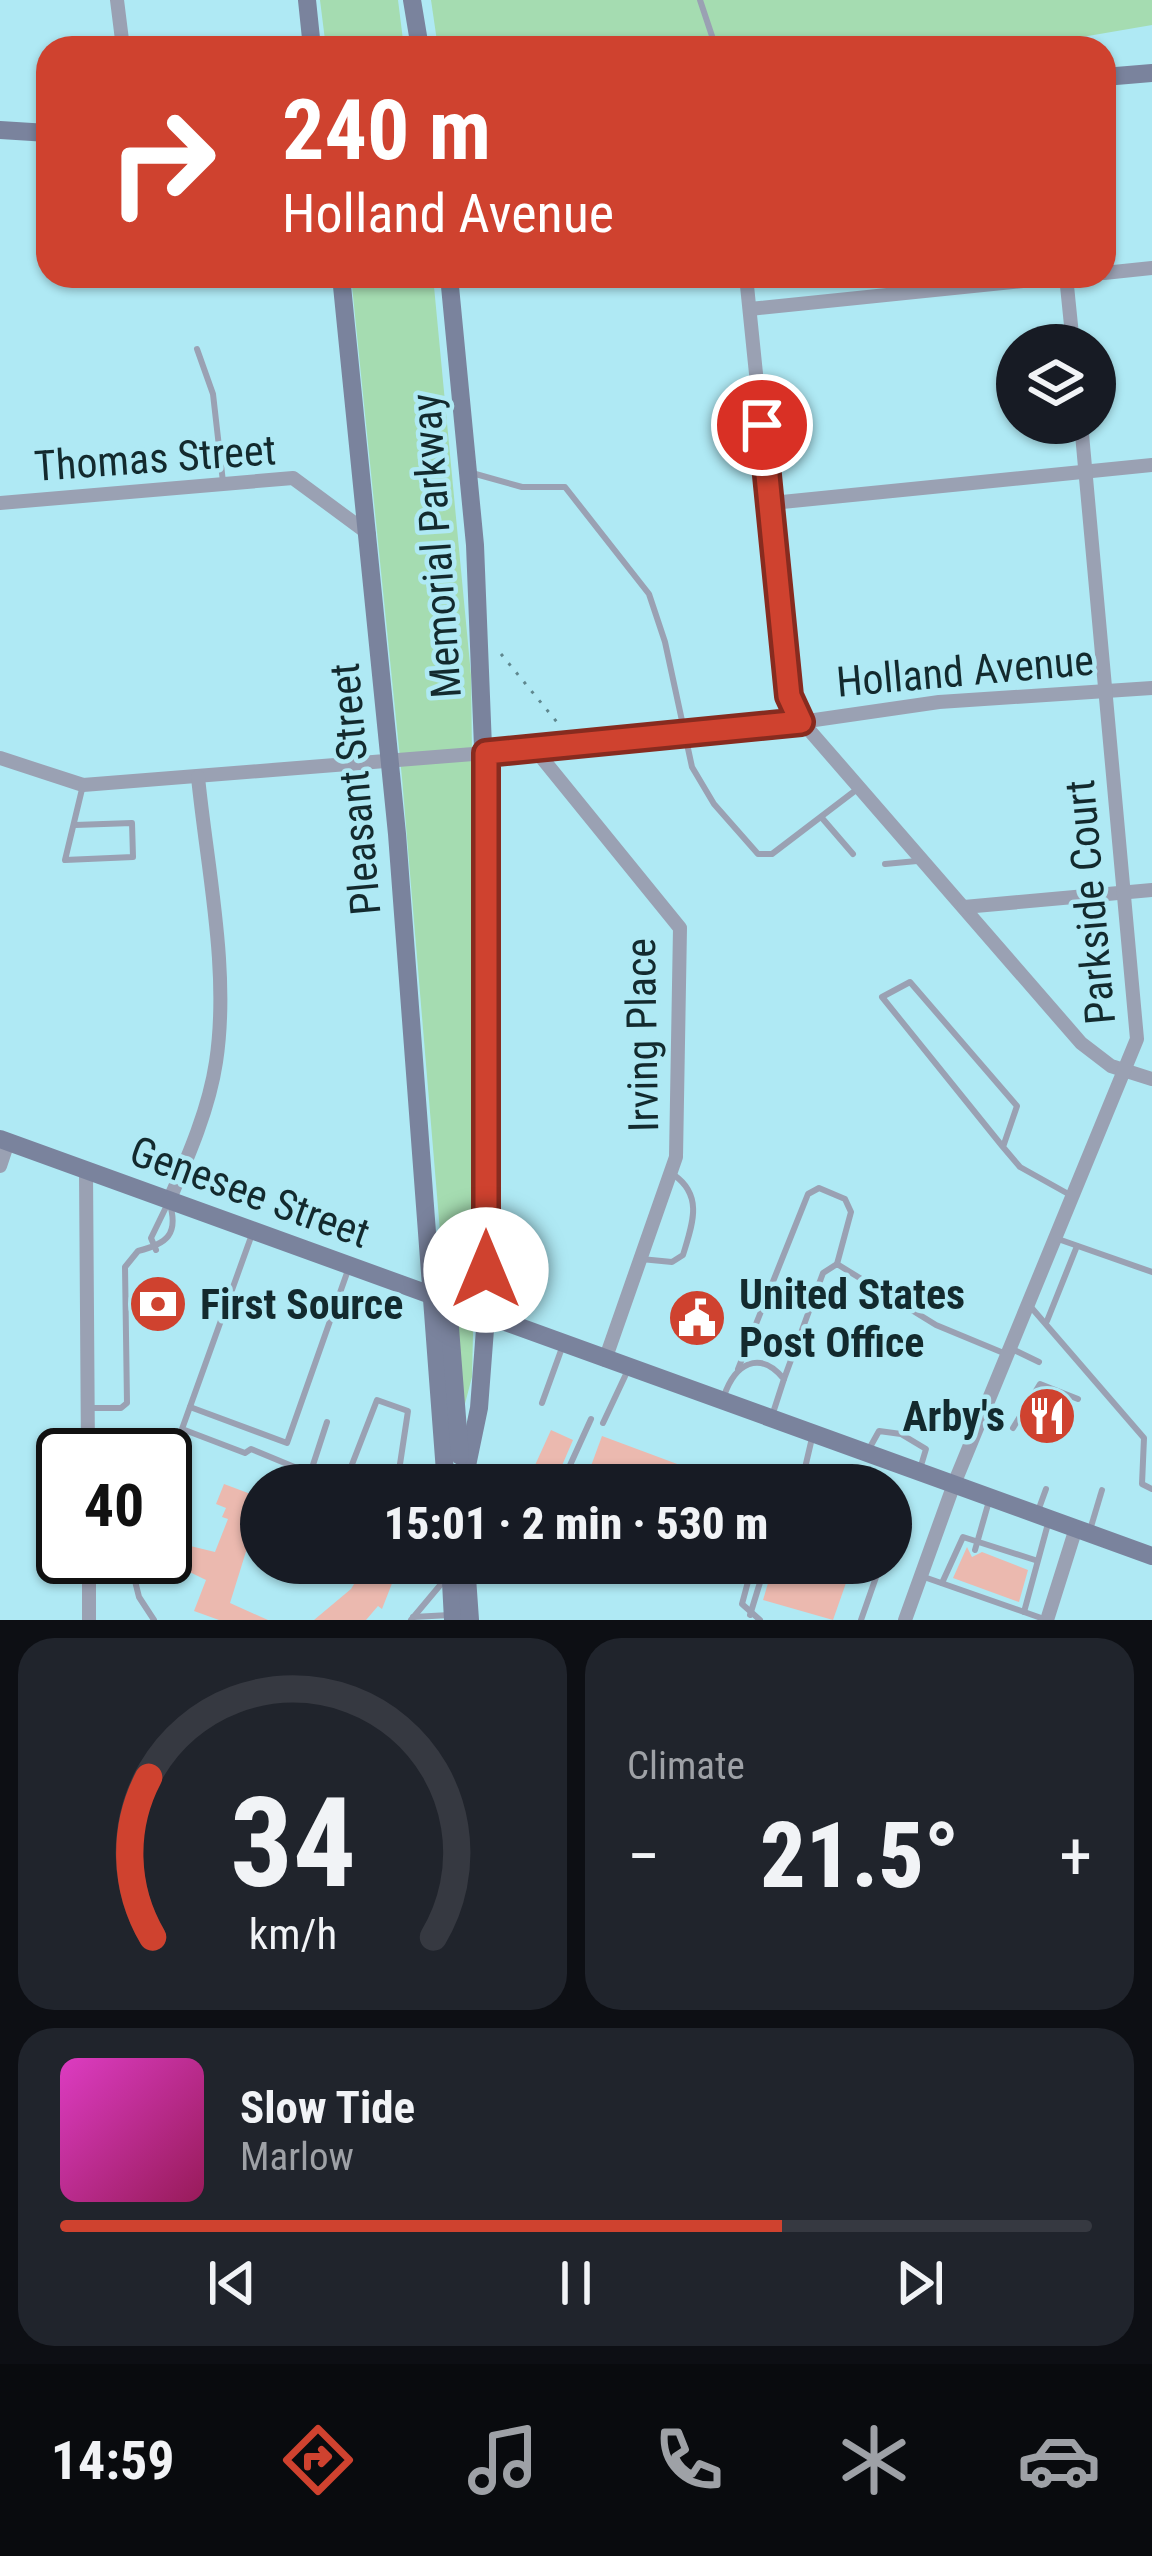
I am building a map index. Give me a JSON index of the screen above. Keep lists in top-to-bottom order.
{
  "streets": {
    "street": [
      "Thomas Street",
      "Memorial Parkway",
      "Holland Avenue",
      "Pleasant Street",
      "Parkside Court",
      "Irving Place",
      "Genesee Street"
    ]
  },
  "crossings": [
    ["Thomas Street", "Pleasant Street"],
    ["Memorial Parkway", "Holland Avenue"],
    ["Memorial Parkway", "Genesee Street"],
    ["Holland Avenue", "Pleasant Street"],
    ["Holland Avenue", "Parkside Court"],
    ["Holland Avenue", "Irving Place"],
    ["Pleasant Street", "Genesee Street"],
    ["Parkside Court", "Genesee Street"],
    ["Irving Place", "Genesee Street"]
  ],
  "places": {
    "bank": ["First Source"],
    "public building": ["United States Post Office"],
    "restaurant": ["Arby's"]
  },
  "page": {
    "turn": ["240 m", "Holland Avenue"],
    "limit": "40",
    "trip": "15:01 · 2 min · 530 m",
    "tile": "Climate",
    "heat": ["−", "21.5°", "+"],
    "song": ["Slow Tide", "Marlow"],
    "tabs": "14:59",
    "gauge": ["34", "km/h"]
  }
}
